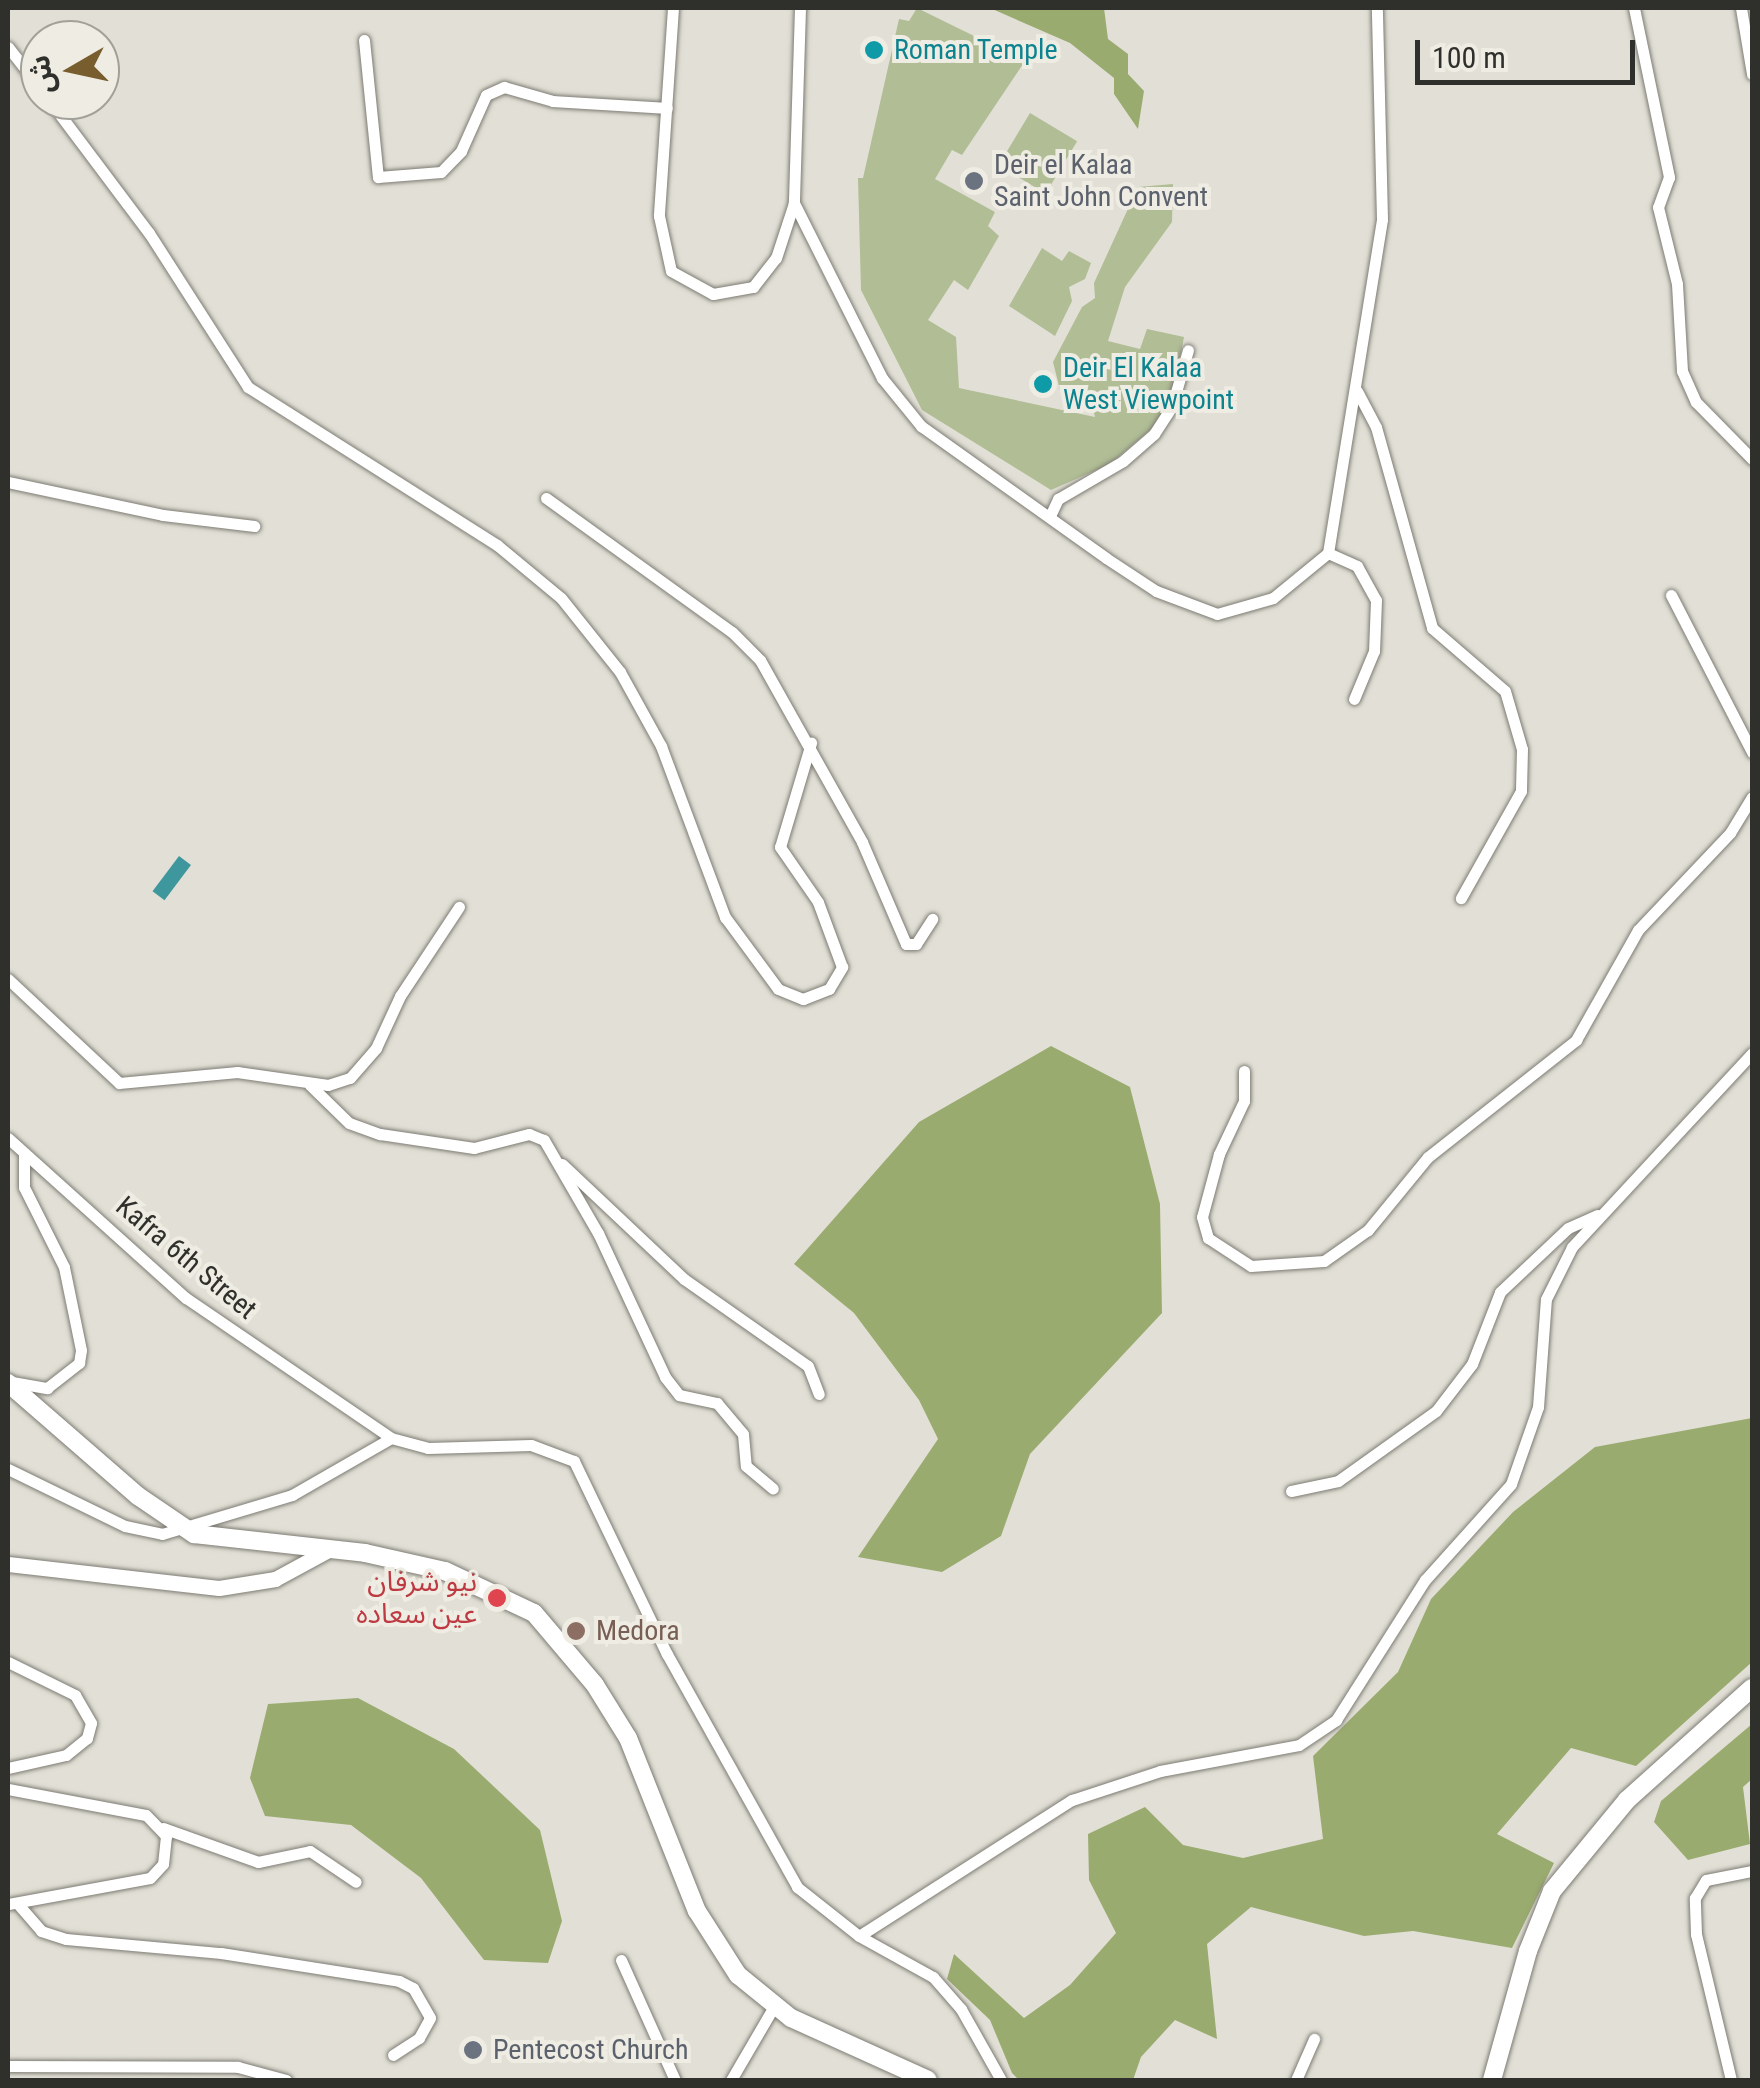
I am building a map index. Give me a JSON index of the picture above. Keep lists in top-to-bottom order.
{
  "streets": {
    "street": ["Kafra 6th Street"]
  },
  "places": [
    "Roman Temple",
    "Deir el Kalaa Saint John Convent",
    "Deir El Kalaa West Viewpoint",
    "نيو شرفان عين سعاده",
    "Medora",
    "Pentecost Church"
  ],
  "scale_bar": "100 m",
  "north": "left"
}
